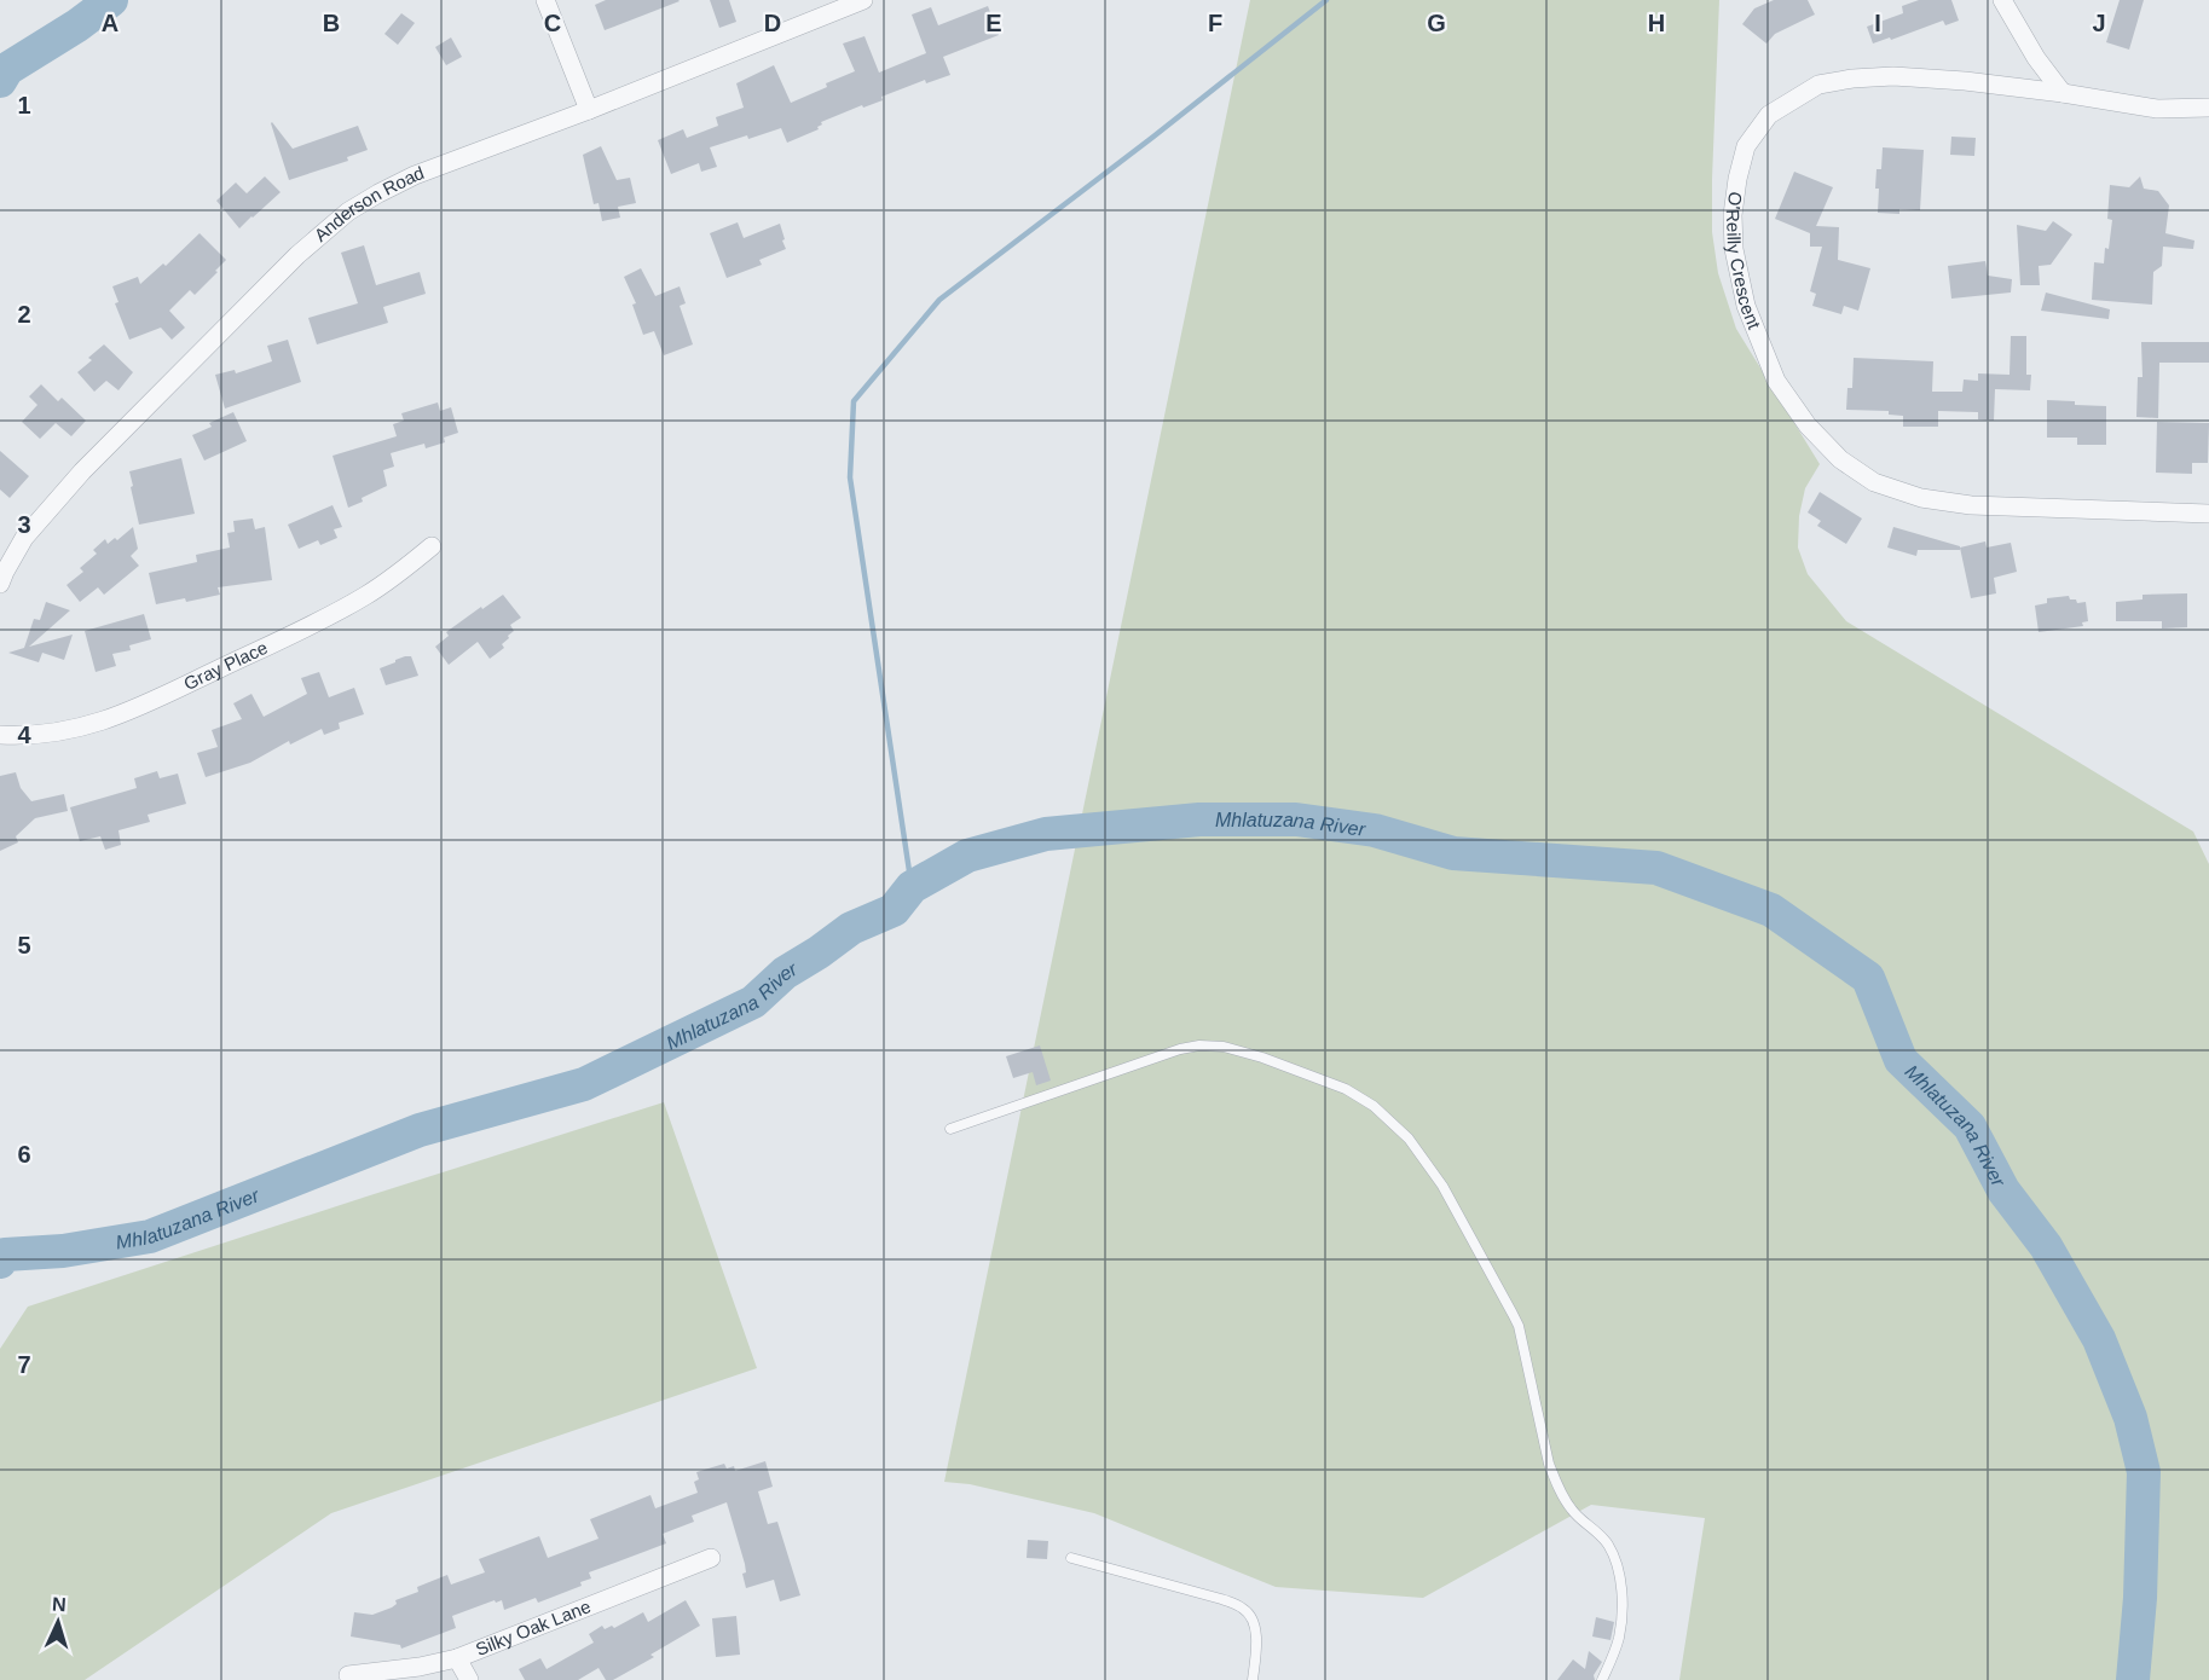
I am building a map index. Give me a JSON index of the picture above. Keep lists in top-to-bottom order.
{
  "streets": {
    "street": [
      "Anderson Road",
      "O'Reilly Crescent",
      "Gray Place",
      "Silky Oak Lane"
    ]
  },
  "water": ["Mhlatuzana River"],
  "north": "top",
  "grid": {
    "columns": [
      "A",
      "B",
      "C",
      "D",
      "E",
      "F",
      "G",
      "H",
      "I",
      "J"
    ],
    "rows": [
      "1",
      "2",
      "3",
      "4",
      "5",
      "6",
      "7"
    ]
  }
}
